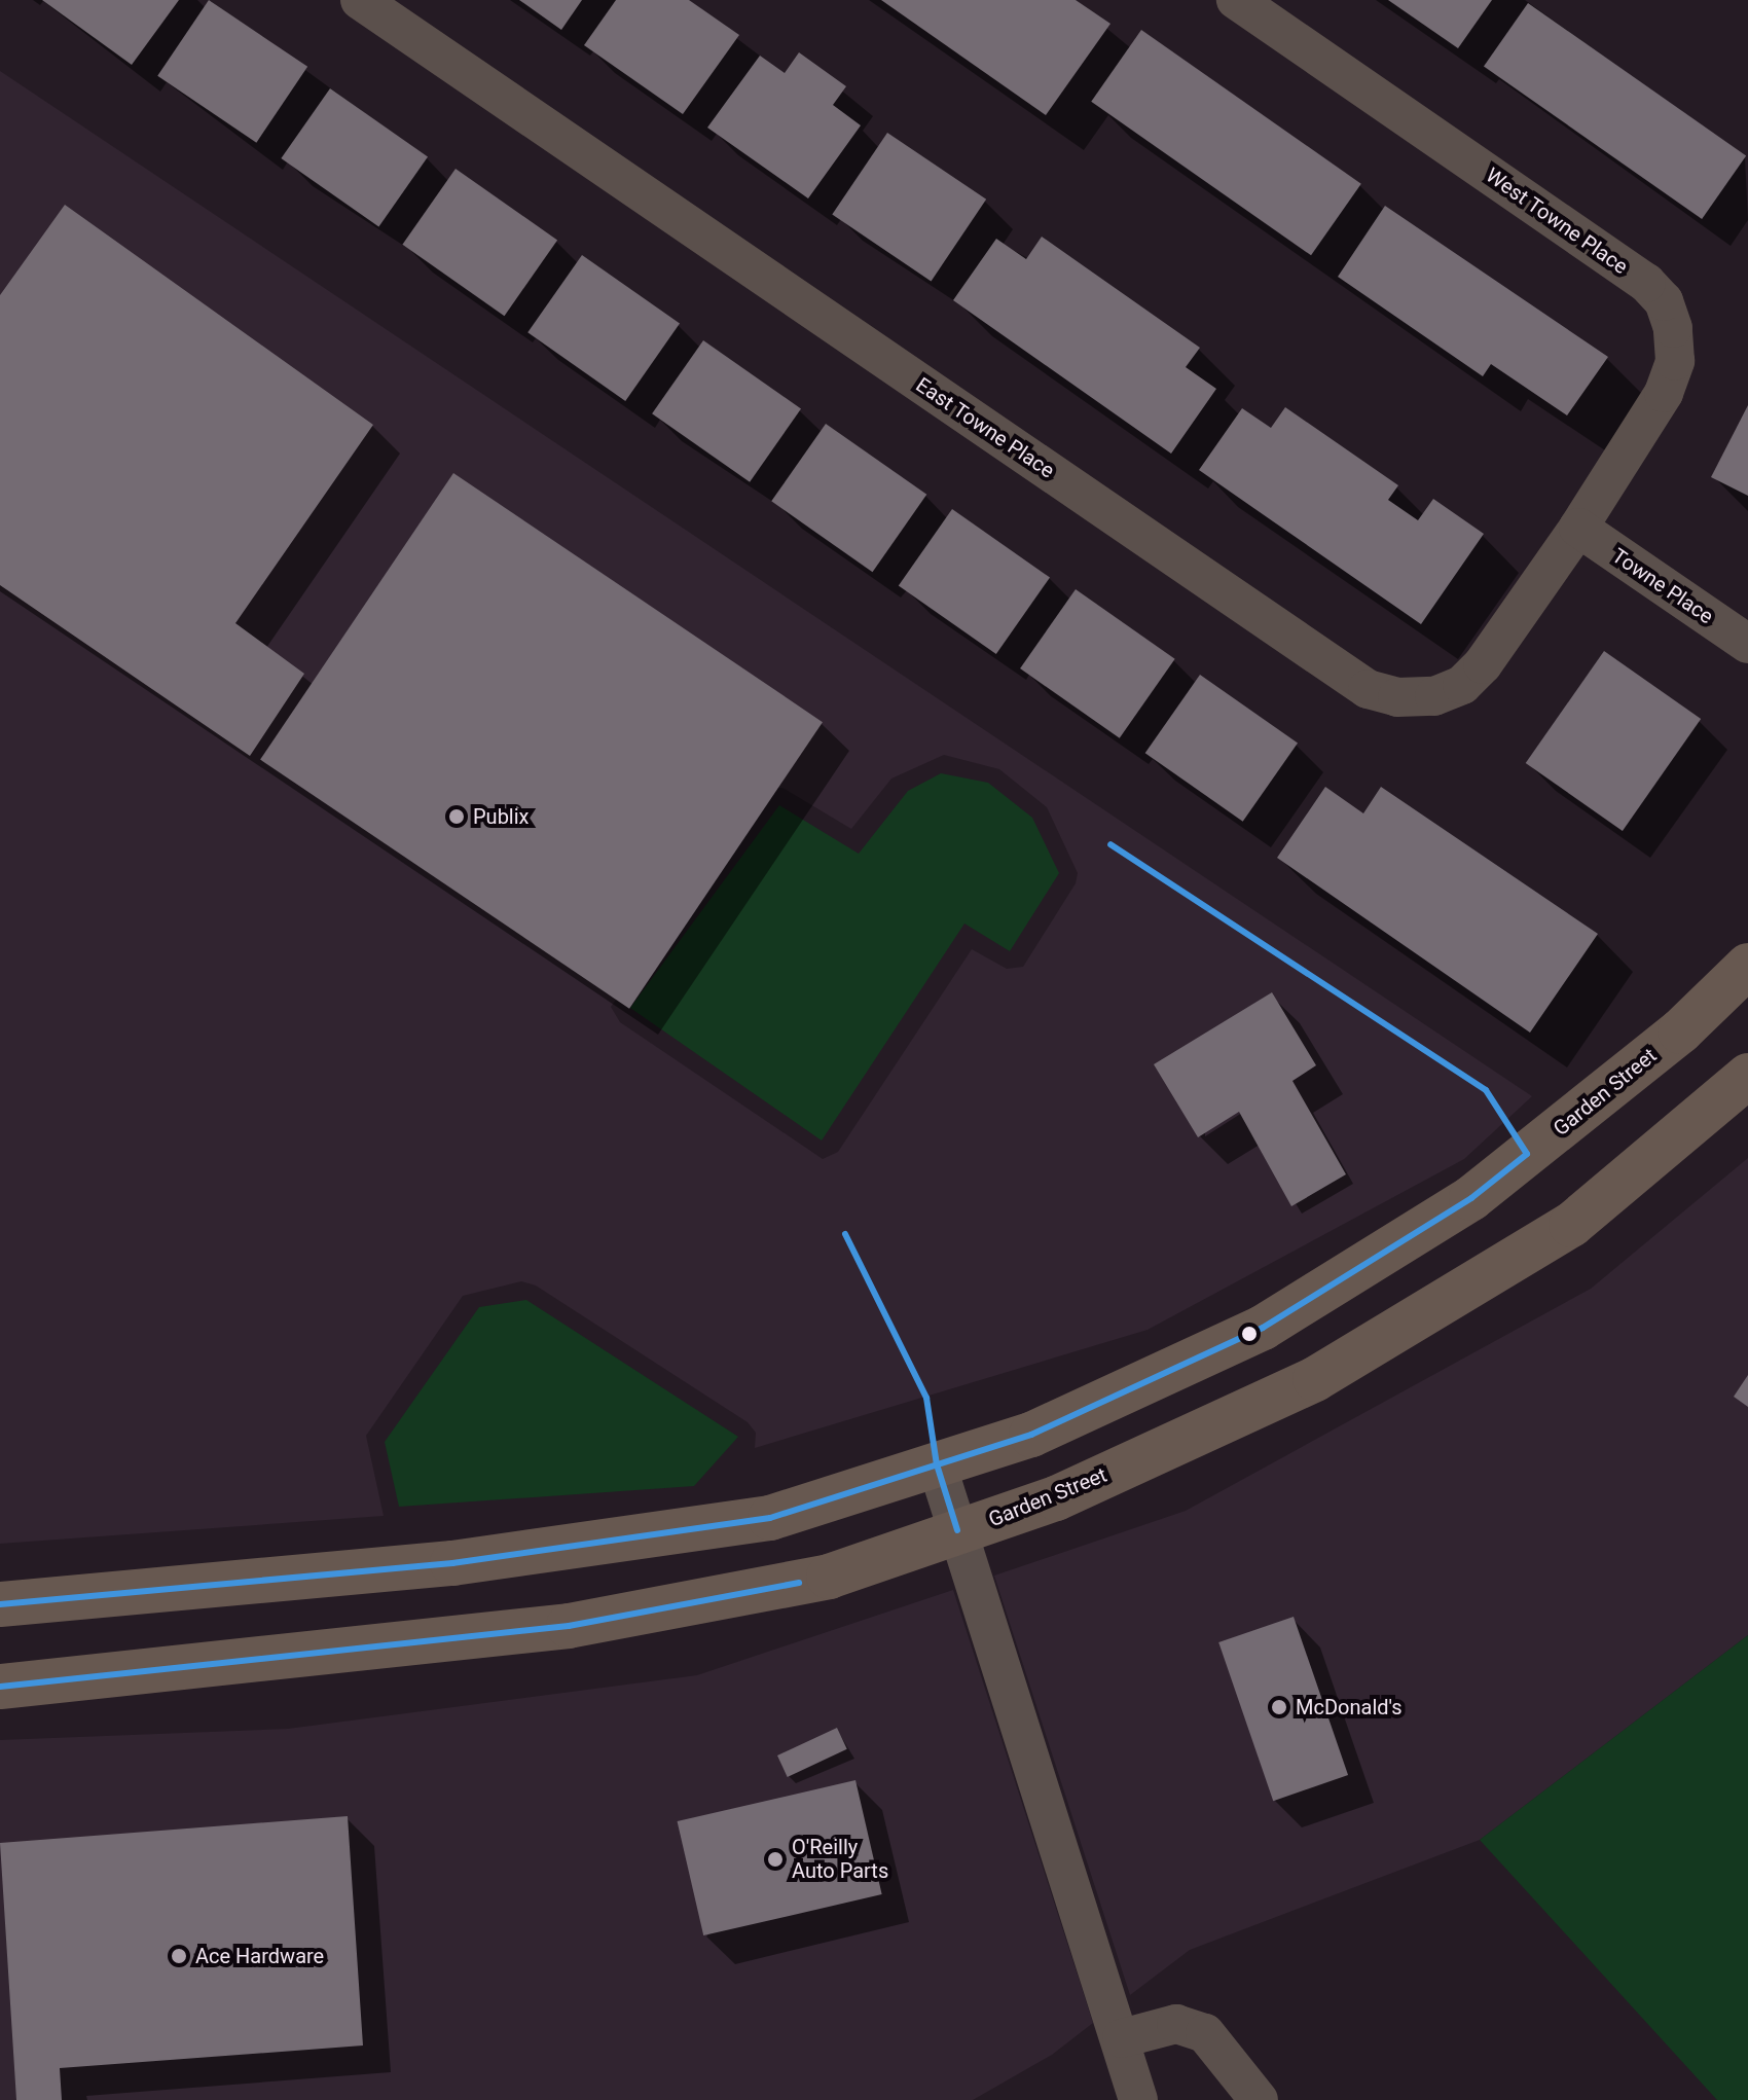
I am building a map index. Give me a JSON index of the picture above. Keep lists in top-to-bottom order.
{
  "streets": {
    "main road": ["Garden Street"],
    "street": ["West Towne Place", "East Towne Place", "Towne Place"]
  },
  "crossings": [
    ["West Towne Place", "East Towne Place"],
    ["West Towne Place", "Towne Place"],
    ["East Towne Place", "Towne Place"]
  ],
  "places": [
    "Publix",
    "McDonald's",
    "O'Reilly Auto Parts",
    "Ace Hardware"
  ]
}
